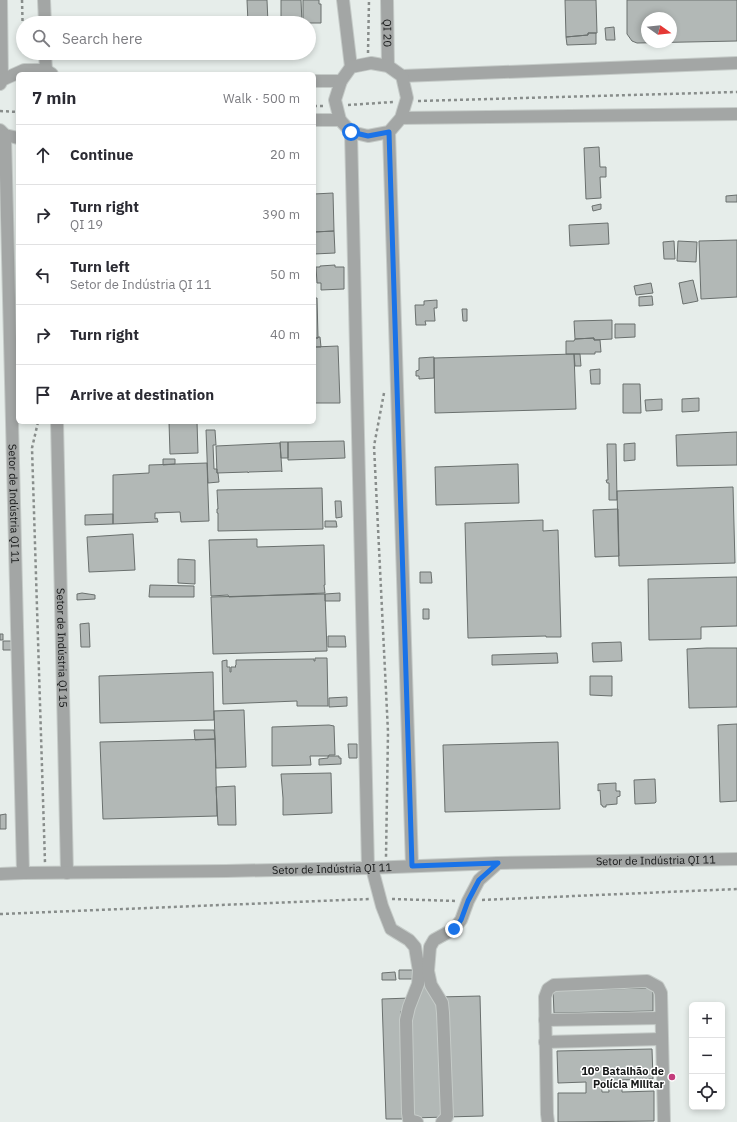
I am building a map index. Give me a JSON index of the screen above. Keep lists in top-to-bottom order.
{
  "streets": {
    "street": ["QI 20", "Setor de Indústria QI 11", "Setor de Indústria QI 15"]
  },
  "crossings": [
    ["Setor de Indústria QI 11", "Setor de Indústria QI 15"]
  ],
  "places": ["10° Batalhão de Polícia Militar"],
  "north": "right",
  "page": {
    "search": "Search here",
    "heading": ["7 min", "Walk · 500 m"],
    "list": [
      ["Continue", "20 m"],
      ["Turn right", "QI 19", "390 m"],
      ["Turn left", "Setor de Indústria QI 11", "50 m"],
      ["Turn right", "40 m"],
      "Arrive at destination"
    ],
    "map_buttons": ["+", "−"]
  }
}
